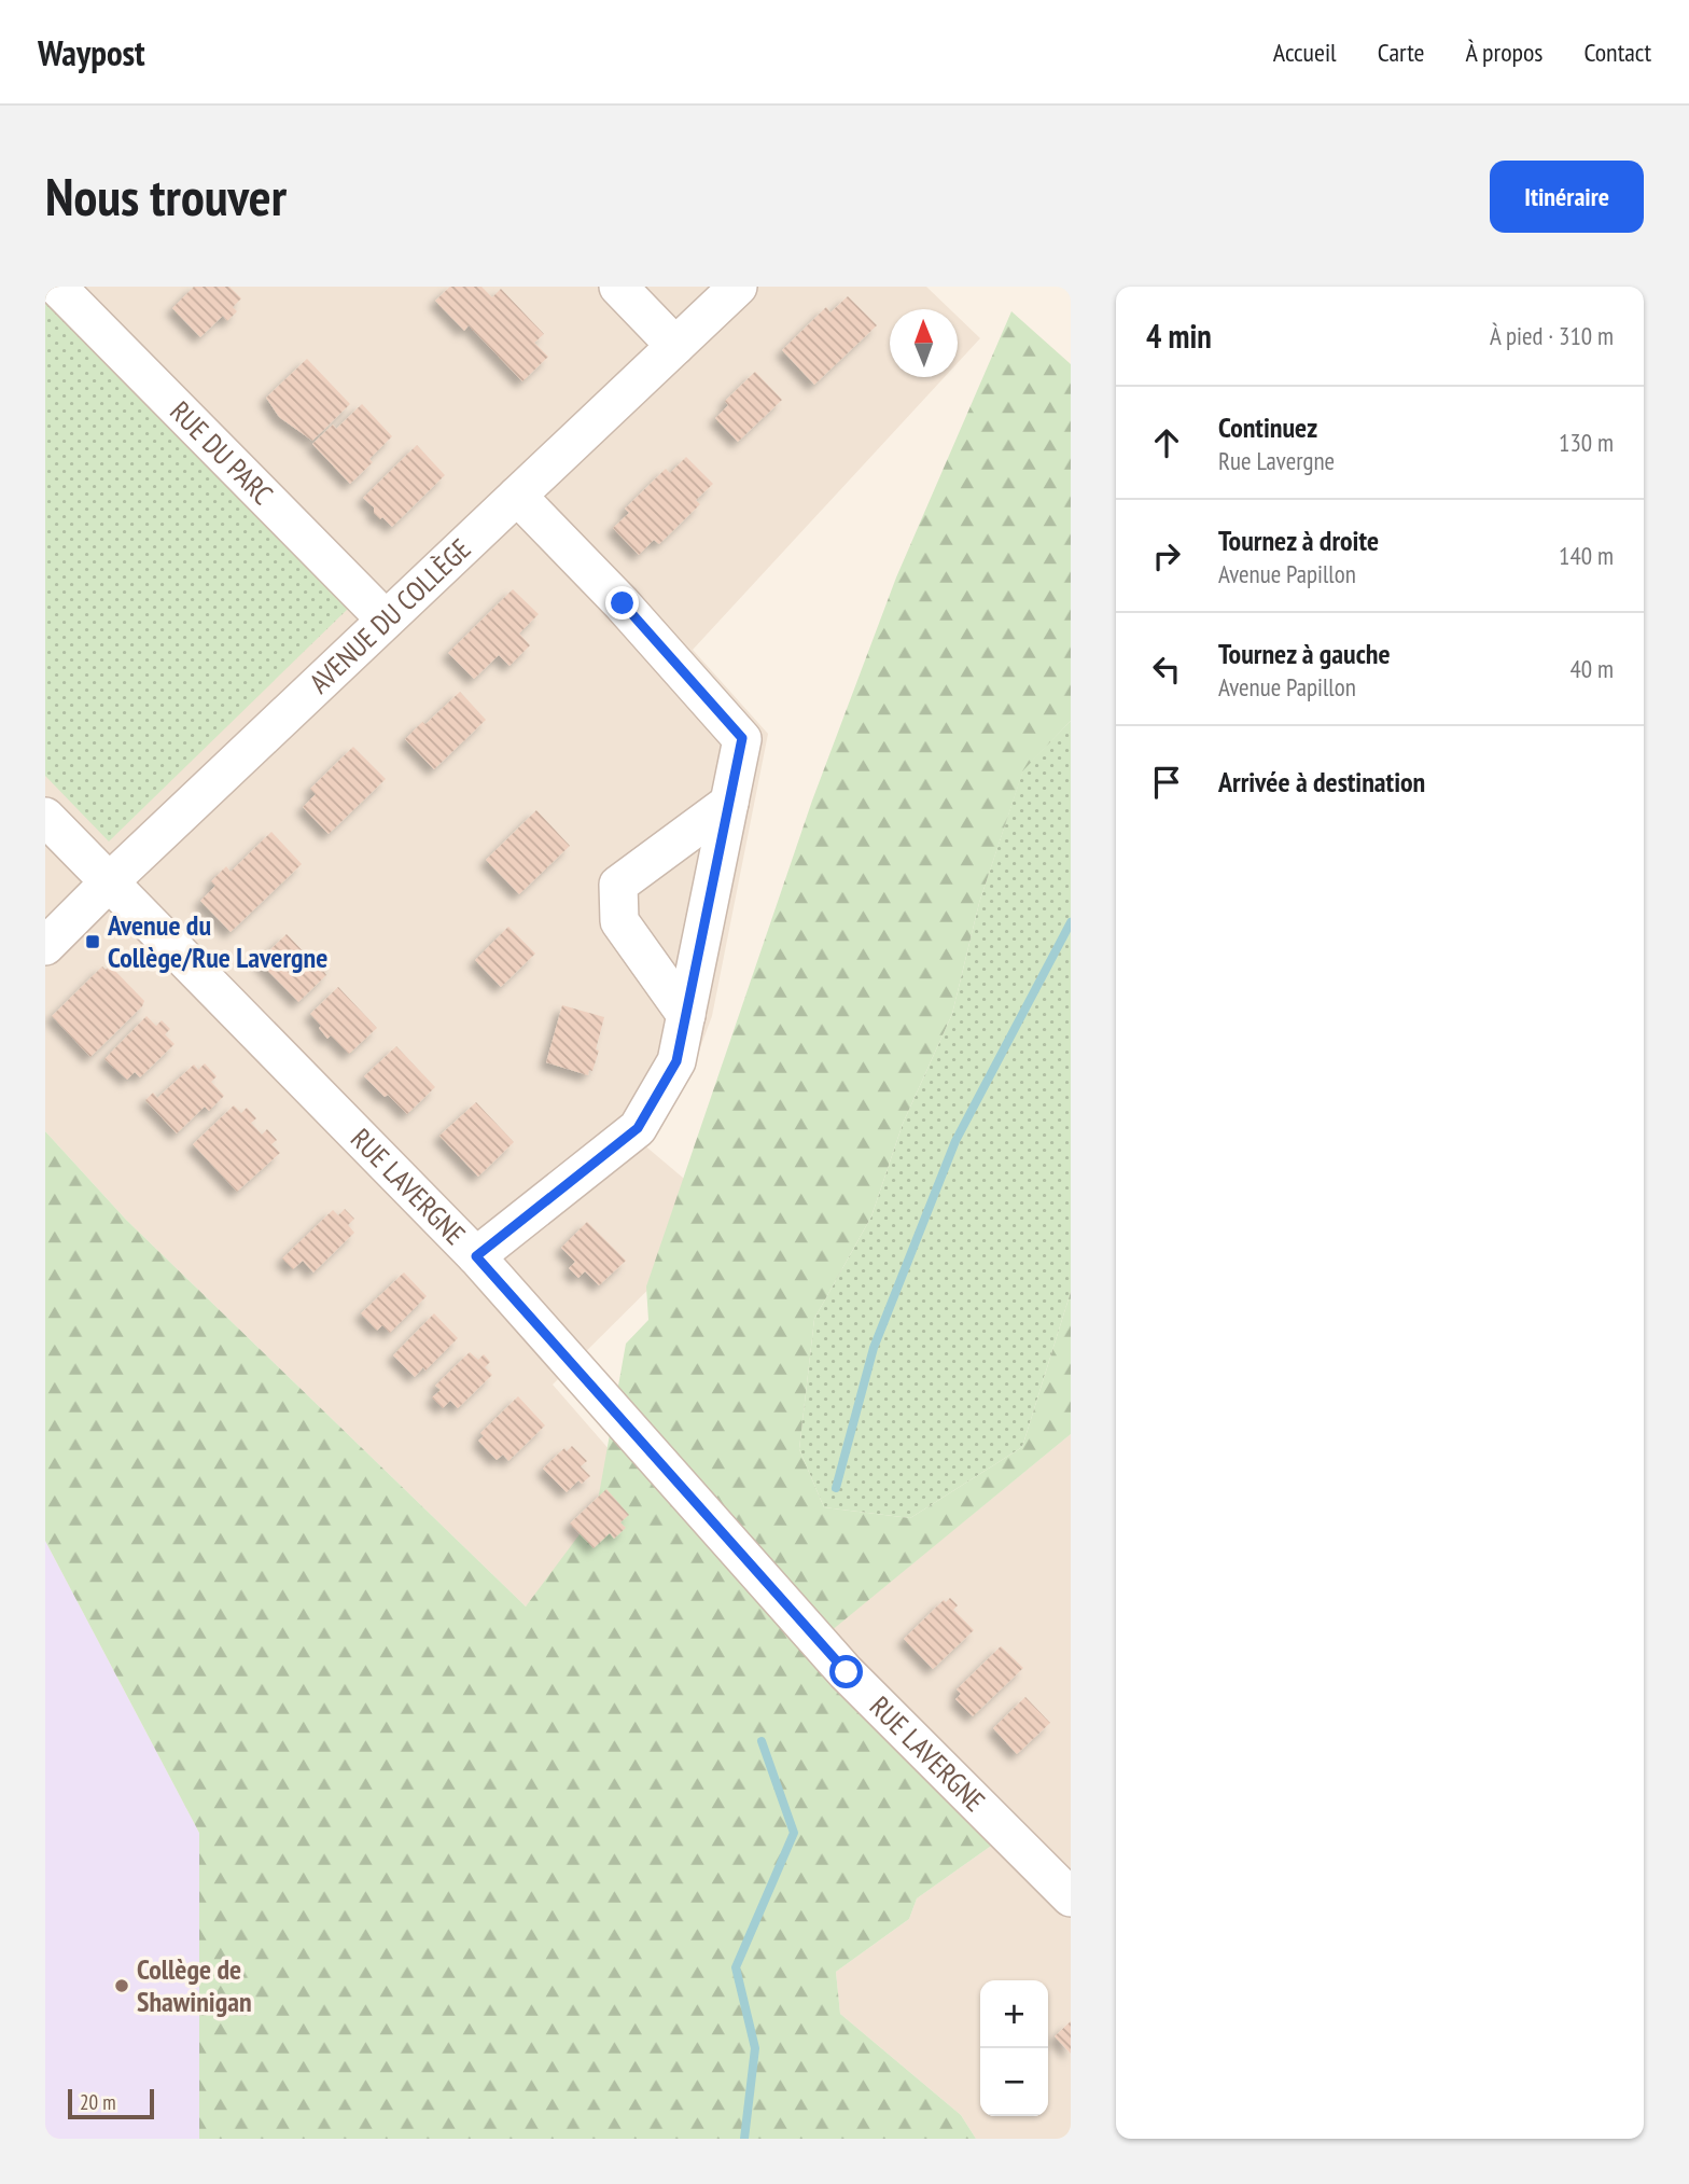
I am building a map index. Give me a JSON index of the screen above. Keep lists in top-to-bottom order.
{
  "streets": {
    "street": ["RUE DU PARC", "AVENUE DU COLLÈGE", "RUE LAVERGNE"]
  },
  "crossings": [
    ["RUE DU PARC", "AVENUE DU COLLÈGE"],
    ["AVENUE DU COLLÈGE", "RUE LAVERGNE"]
  ],
  "places": {
    "transit": ["Avenue du Collège/Rue Lavergne"],
    "other": ["Collège de Shawinigan"]
  },
  "scale_bar": "20 m",
  "north": "top",
  "page": {
    "header": "Waypost",
    "nav": [
      "Accueil",
      "Carte",
      "À propos",
      "Contact"
    ],
    "buttons": "Itinéraire",
    "title": "Nous trouver",
    "heading": ["4 min", "À pied · 310 m"],
    "list": [
      ["Continuez", "Rue Lavergne", "130 m"],
      ["Tournez à droite", "Avenue Papillon", "140 m"],
      ["Tournez à gauche", "Avenue Papillon", "40 m"],
      "Arrivée à destination"
    ],
    "map_buttons": ["+", "−"],
    "scale": "20 m"
  }
}
